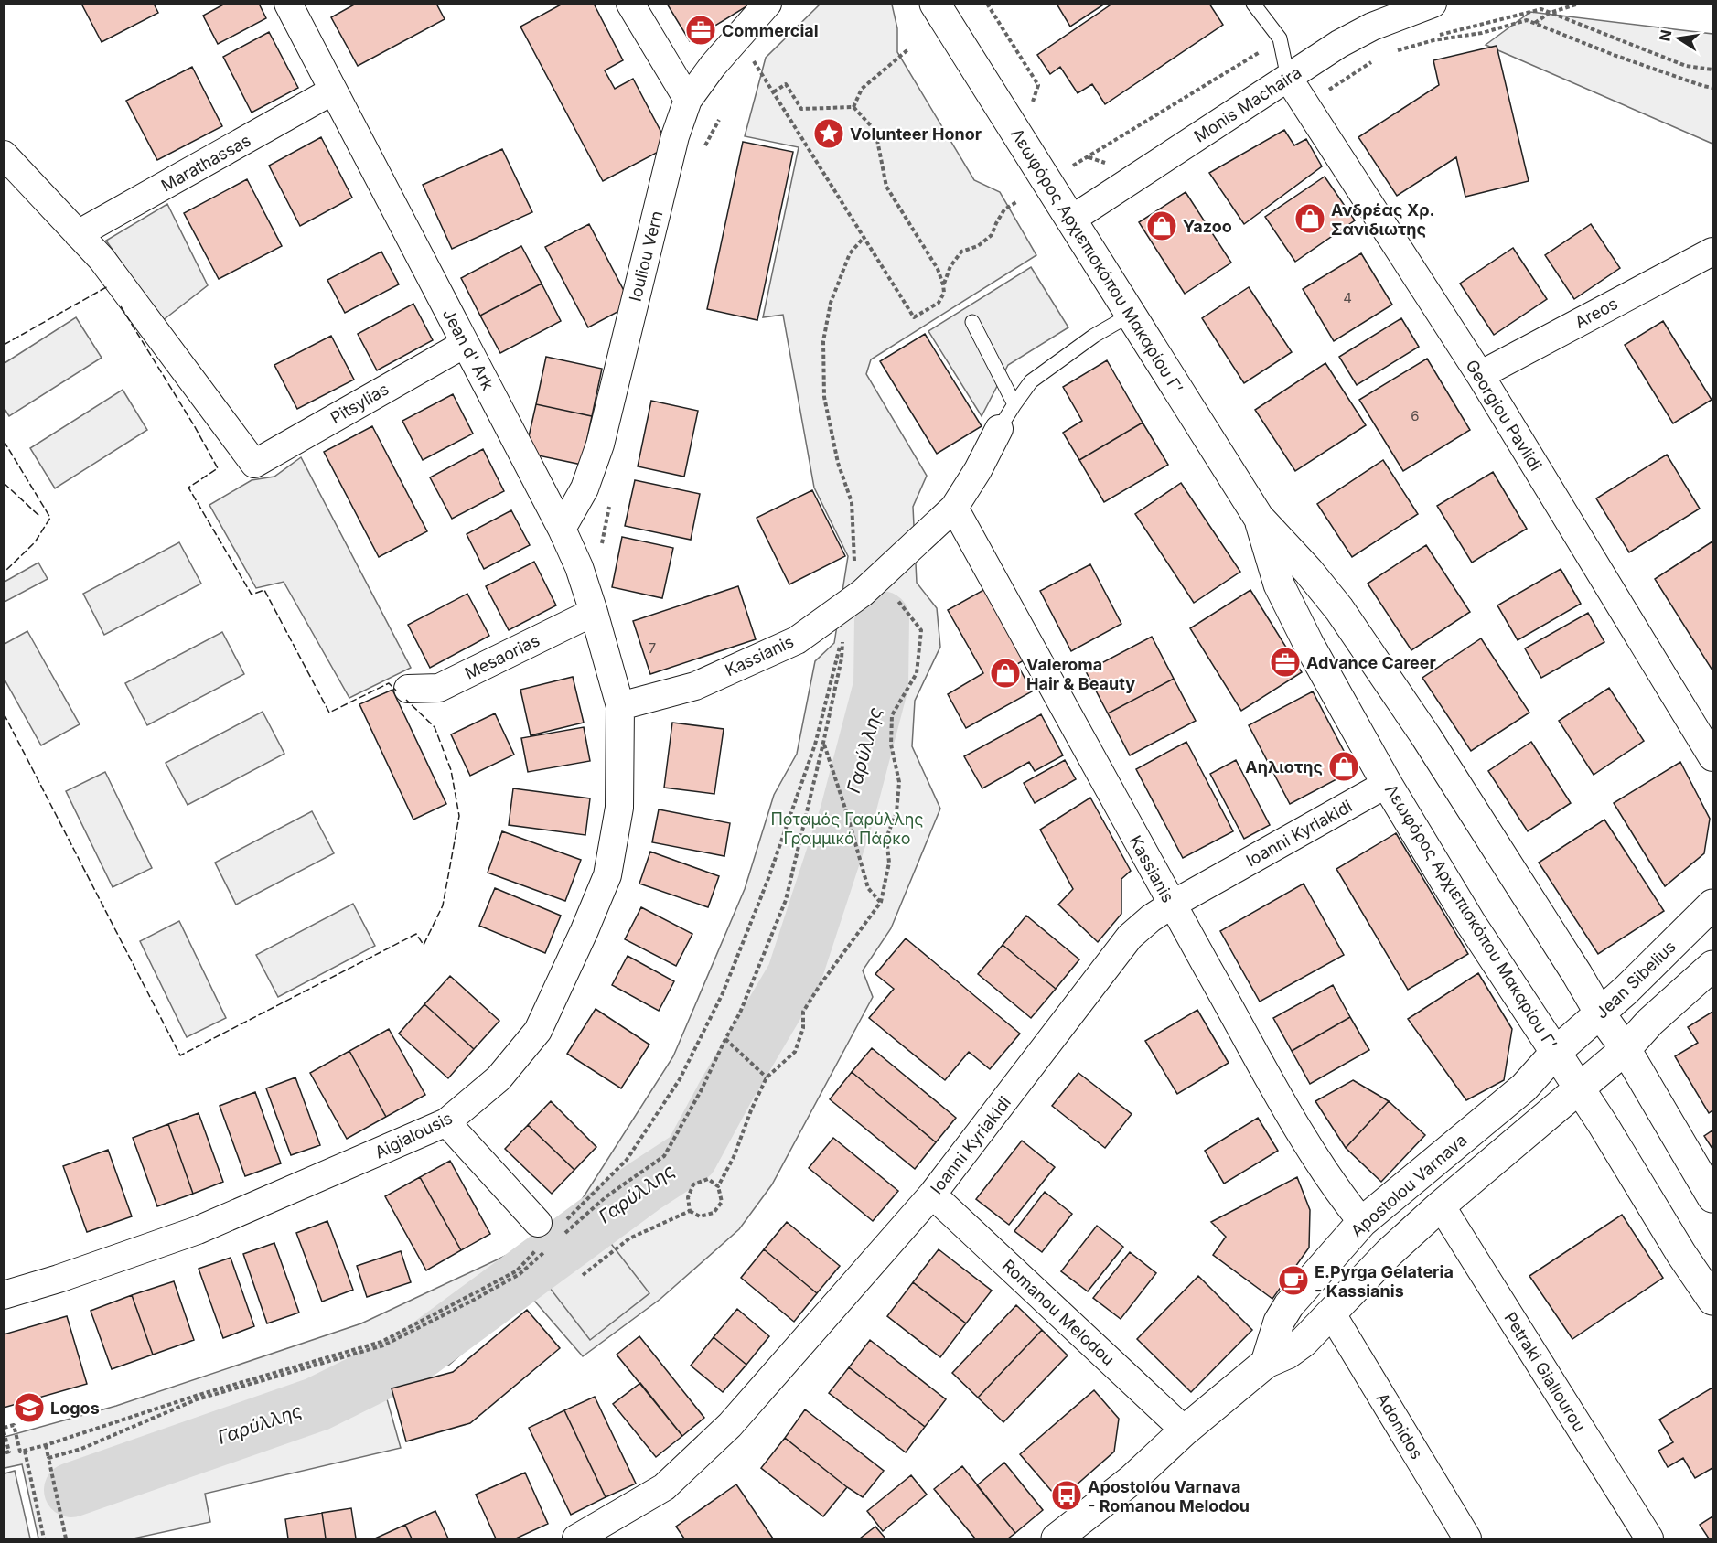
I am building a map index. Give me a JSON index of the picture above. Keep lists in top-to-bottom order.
{
  "streets": {
    "main road": ["Λεωφόρος Αρχιεπισκόπου Μακαρίου Γ’", "Jean Sibelius", "Apostolou Varnava"],
    "street": [
      "Monis Machaira",
      "Marathassas",
      "Iouliou Vern",
      "Areos",
      "Jean d' Ark",
      "Pitsylias",
      "Georgiou Pavlidi",
      "Kassianis",
      "Mesaorias",
      "Ioanni Kyriakidi",
      "Aigialousis",
      "Romanou Melodou",
      "Petraki Giallourou",
      "Adonidos"
    ]
  },
  "crossings": [
    ["Monis Machaira", "Λεωφόρος Αρχιεπισκόπου Μακαρίου Γ’"],
    ["Monis Machaira", "Georgiou Pavlidi"],
    ["Marathassas", "Jean d' Ark"],
    ["Marathassas", "Pitsylias"],
    ["Iouliou Vern", "Jean d' Ark"],
    ["Λεωφόρος Αρχιεπισκόπου Μακαρίου Γ’", "Ioanni Kyriakidi"],
    ["Λεωφόρος Αρχιεπισκόπου Μακαρίου Γ’", "Jean Sibelius"],
    ["Λεωφόρος Αρχιεπισκόπου Μακαρίου Γ’", "Apostolou Varnava"],
    ["Areos", "Georgiou Pavlidi"],
    ["Jean d' Ark", "Pitsylias"],
    ["Jean d' Ark", "Kassianis"],
    ["Jean d' Ark", "Mesaorias"],
    ["Jean d' Ark", "Aigialousis"],
    ["Kassianis", "Ioanni Kyriakidi"],
    ["Kassianis", "Aigialousis"],
    ["Kassianis", "Apostolou Varnava"],
    ["Ioanni Kyriakidi", "Romanou Melodou"],
    ["Jean Sibelius", "Apostolou Varnava"]
  ],
  "water": ["Γαρύλλης"],
  "parks": ["Ποταμός Γαρύλλης Γραμμικό Πάρκο"],
  "places": {
    "office": ["Commercial", "Advance Career"],
    "place": ["Volunteer Honor"],
    "shop": [
      "Ανδρέας Χρ. Σανιδιωτης",
      "Yazoo",
      "Valeroma Hair & Beauty",
      "Αηλιοτης"
    ],
    "cafe": ["E.Pyrga Gelateria - Kassianis"],
    "school or university": ["Logos"],
    "bus stop": ["Apostolou Varnava - Romanou Melodou"]
  },
  "house_numbers": ["4", "6", "7"],
  "north": "left"
}
